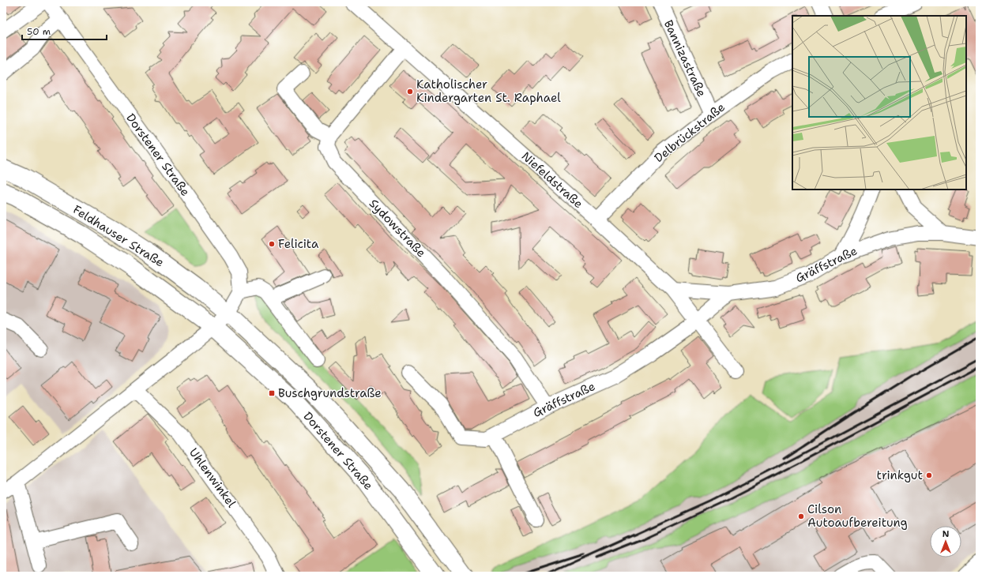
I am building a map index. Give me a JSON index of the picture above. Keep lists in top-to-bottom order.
{
  "streets": {
    "main road": ["Dorstener Straße", "Feldhauser Straße"],
    "street": [
      "Bannizastraße",
      "Delbrückstraße",
      "Niefeldstraße",
      "Sydowstraße",
      "Gräffstraße",
      "Uhlenwinkel"
    ]
  },
  "crossings": [
    ["Bannizastraße", "Delbrückstraße"],
    ["Delbrückstraße", "Niefeldstraße"],
    ["Dorstener Straße", "Feldhauser Straße"],
    ["Niefeldstraße", "Gräffstraße"],
    ["Sydowstraße", "Gräffstraße"]
  ],
  "places": {
    "other": [
      "Katholischer Kindergarten St. Raphael",
      "Felicita",
      "trinkgut",
      "Cilson Autoaufbereitung"
    ],
    "transit": ["Buschgrundstraße"]
  },
  "scale_bar": "50 m",
  "north": "top"
}
